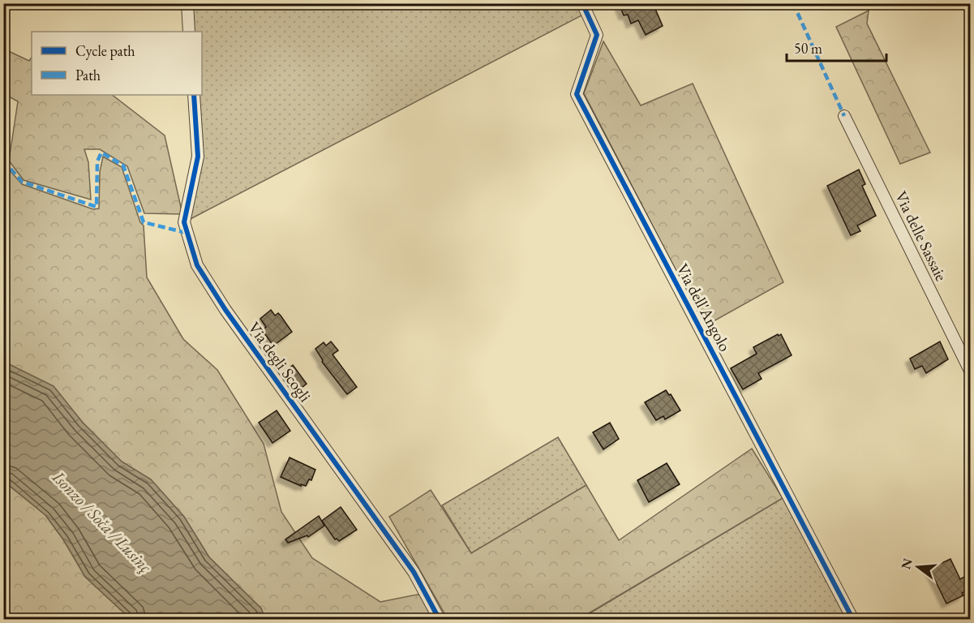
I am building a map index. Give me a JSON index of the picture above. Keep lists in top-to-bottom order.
{
  "streets": {
    "street": ["Via delle Sassaie", "Via dell'Angolo", "Via degli Scogli"]
  },
  "water": ["Isonzo / Soča / Lusinç"],
  "legend": ["Cycle path", "Path"],
  "scale_bar": "50 m",
  "north": "left"
}
